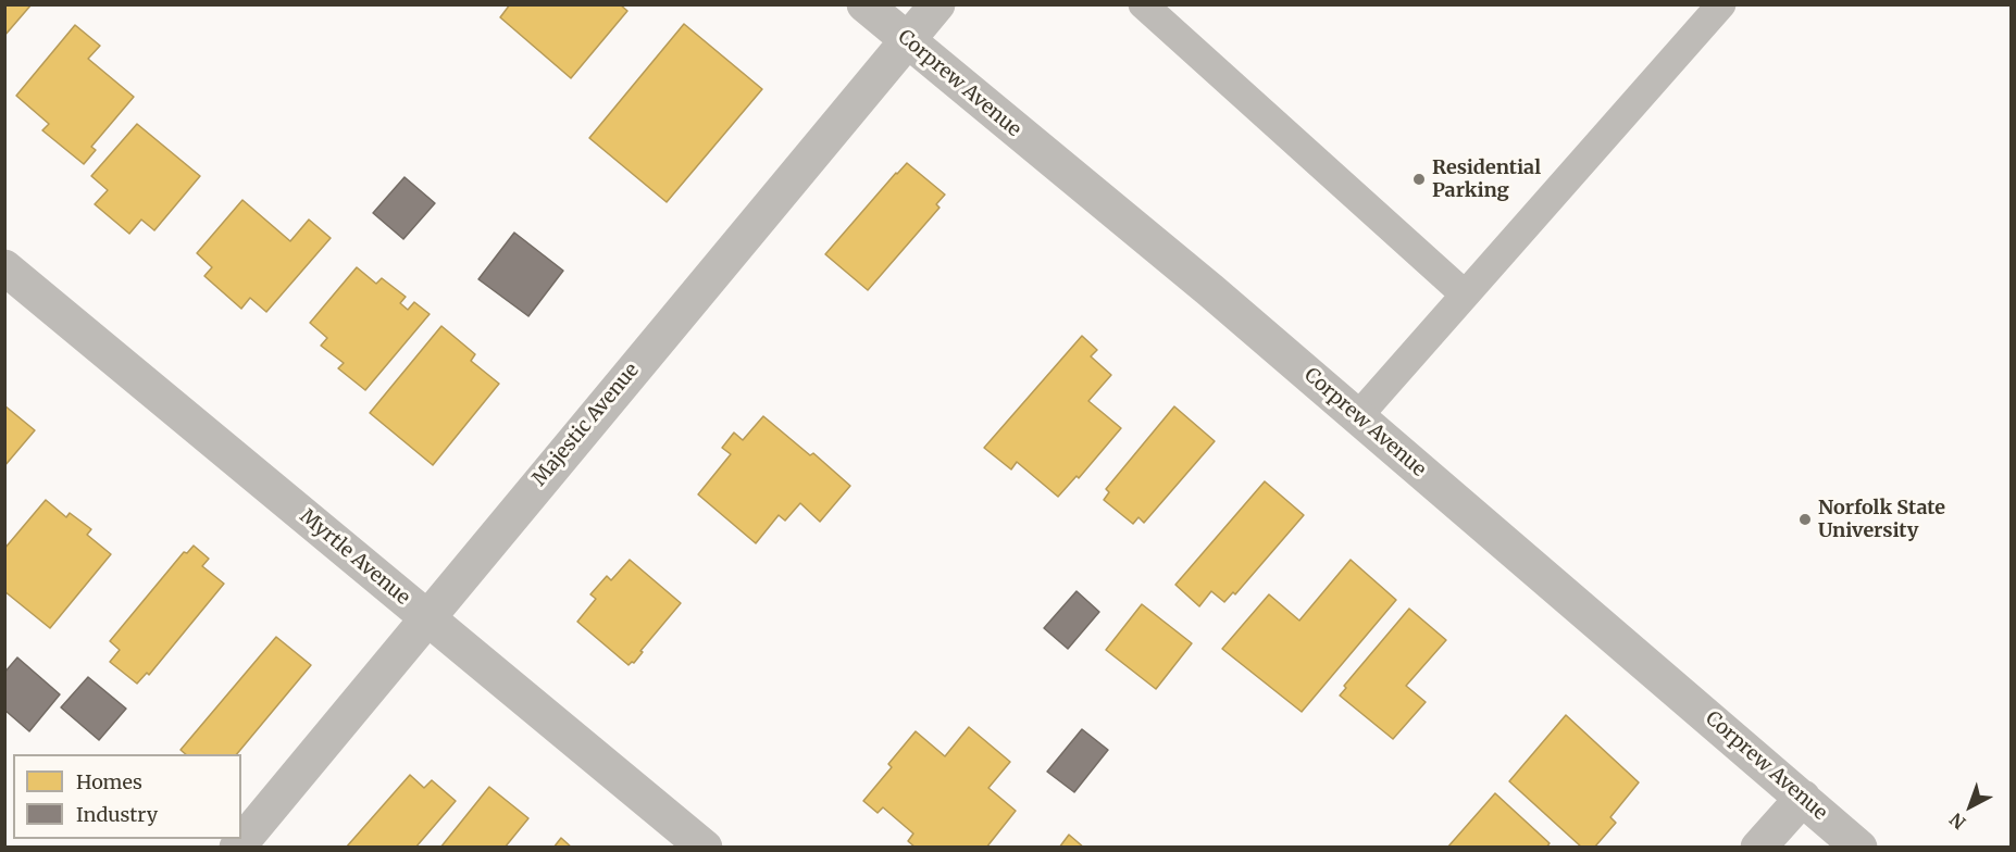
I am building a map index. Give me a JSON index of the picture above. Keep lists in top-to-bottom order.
{
  "streets": {
    "street": ["Corprew Avenue", "Majestic Avenue", "Myrtle Avenue"]
  },
  "crossings": [
    ["Corprew Avenue", "Majestic Avenue"],
    ["Majestic Avenue", "Myrtle Avenue"]
  ],
  "places": ["Residential Parking", "Norfolk State University"],
  "legend": ["Homes", "Industry"],
  "north": "bottom left"
}
